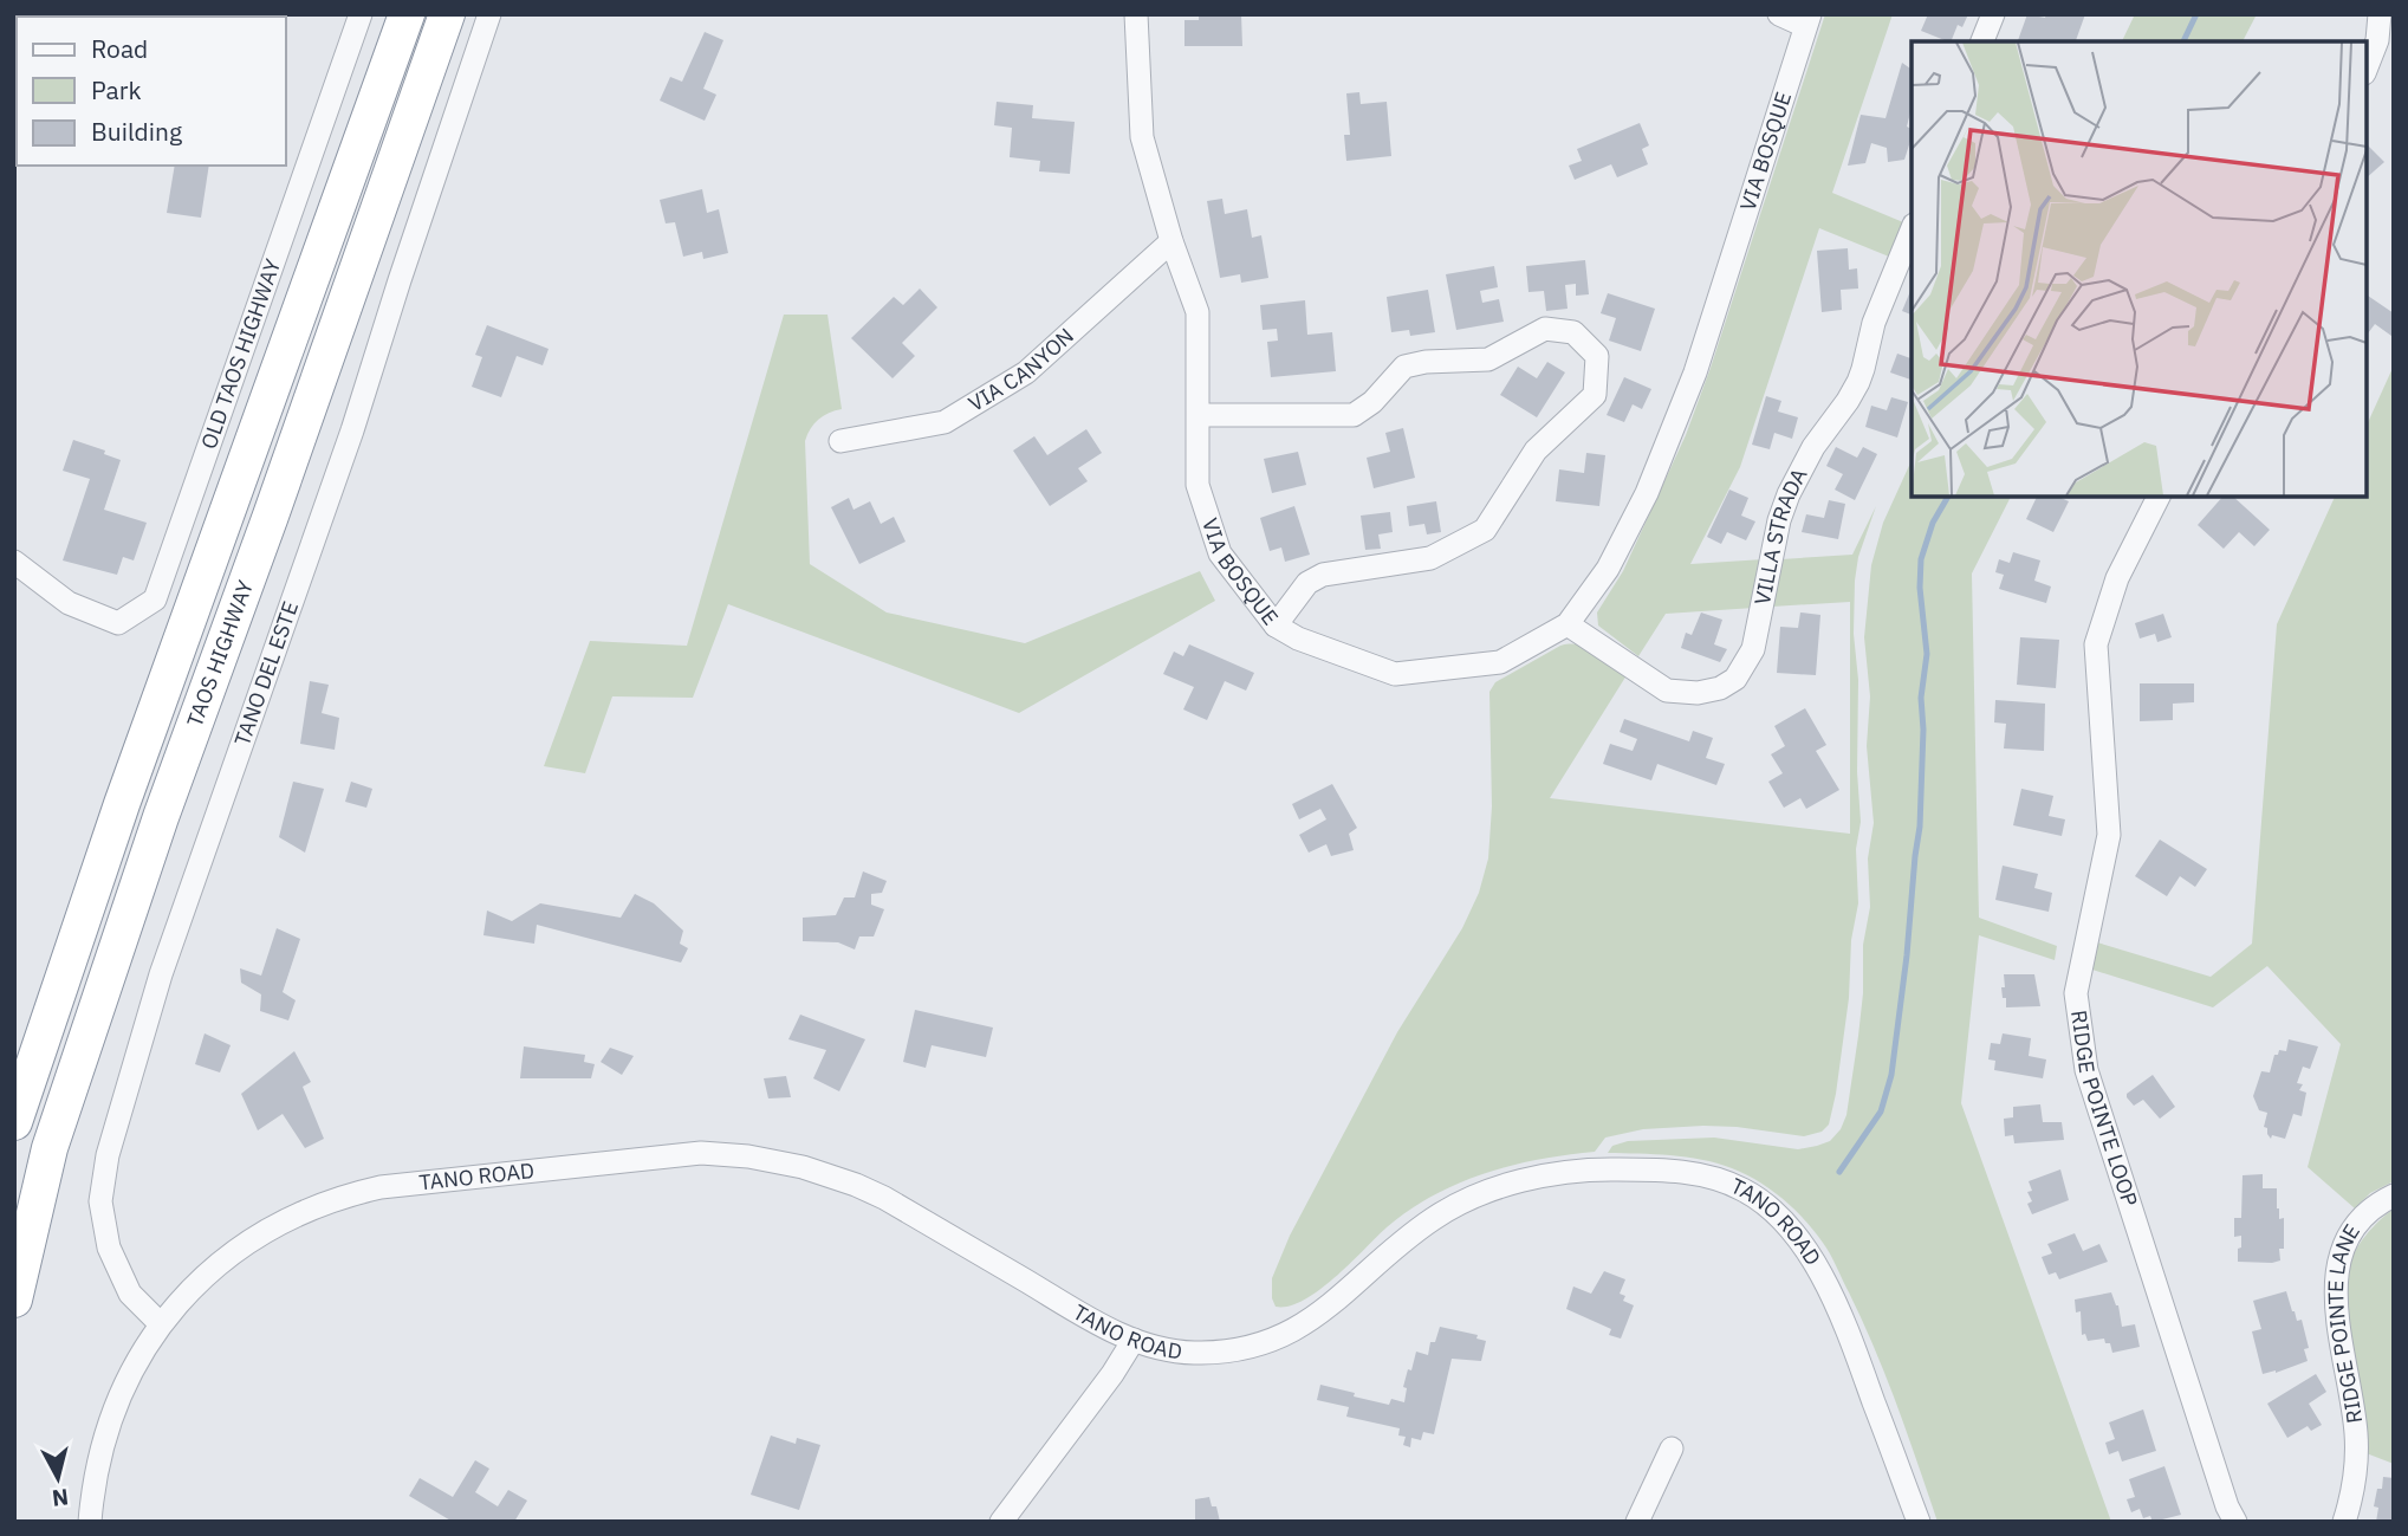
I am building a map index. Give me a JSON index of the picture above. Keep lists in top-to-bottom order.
{
  "streets": {
    "highway": ["TAOS HIGHWAY"],
    "street": [
      "VIA BOSQUE",
      "OLD TAOS HIGHWAY",
      "VIA CANYON",
      "VILLA STRADA",
      "TANO DEL ESTE",
      "RIDGE POINTE LOOP",
      "TANO ROAD",
      "RIDGE POINTE LANE"
    ]
  },
  "crossings": [
    ["VIA BOSQUE", "VIA CANYON"],
    ["VIA BOSQUE", "VILLA STRADA"],
    ["TANO DEL ESTE", "TANO ROAD"]
  ],
  "legend": ["Road", "Park", "Building"],
  "north": "bottom"
}
